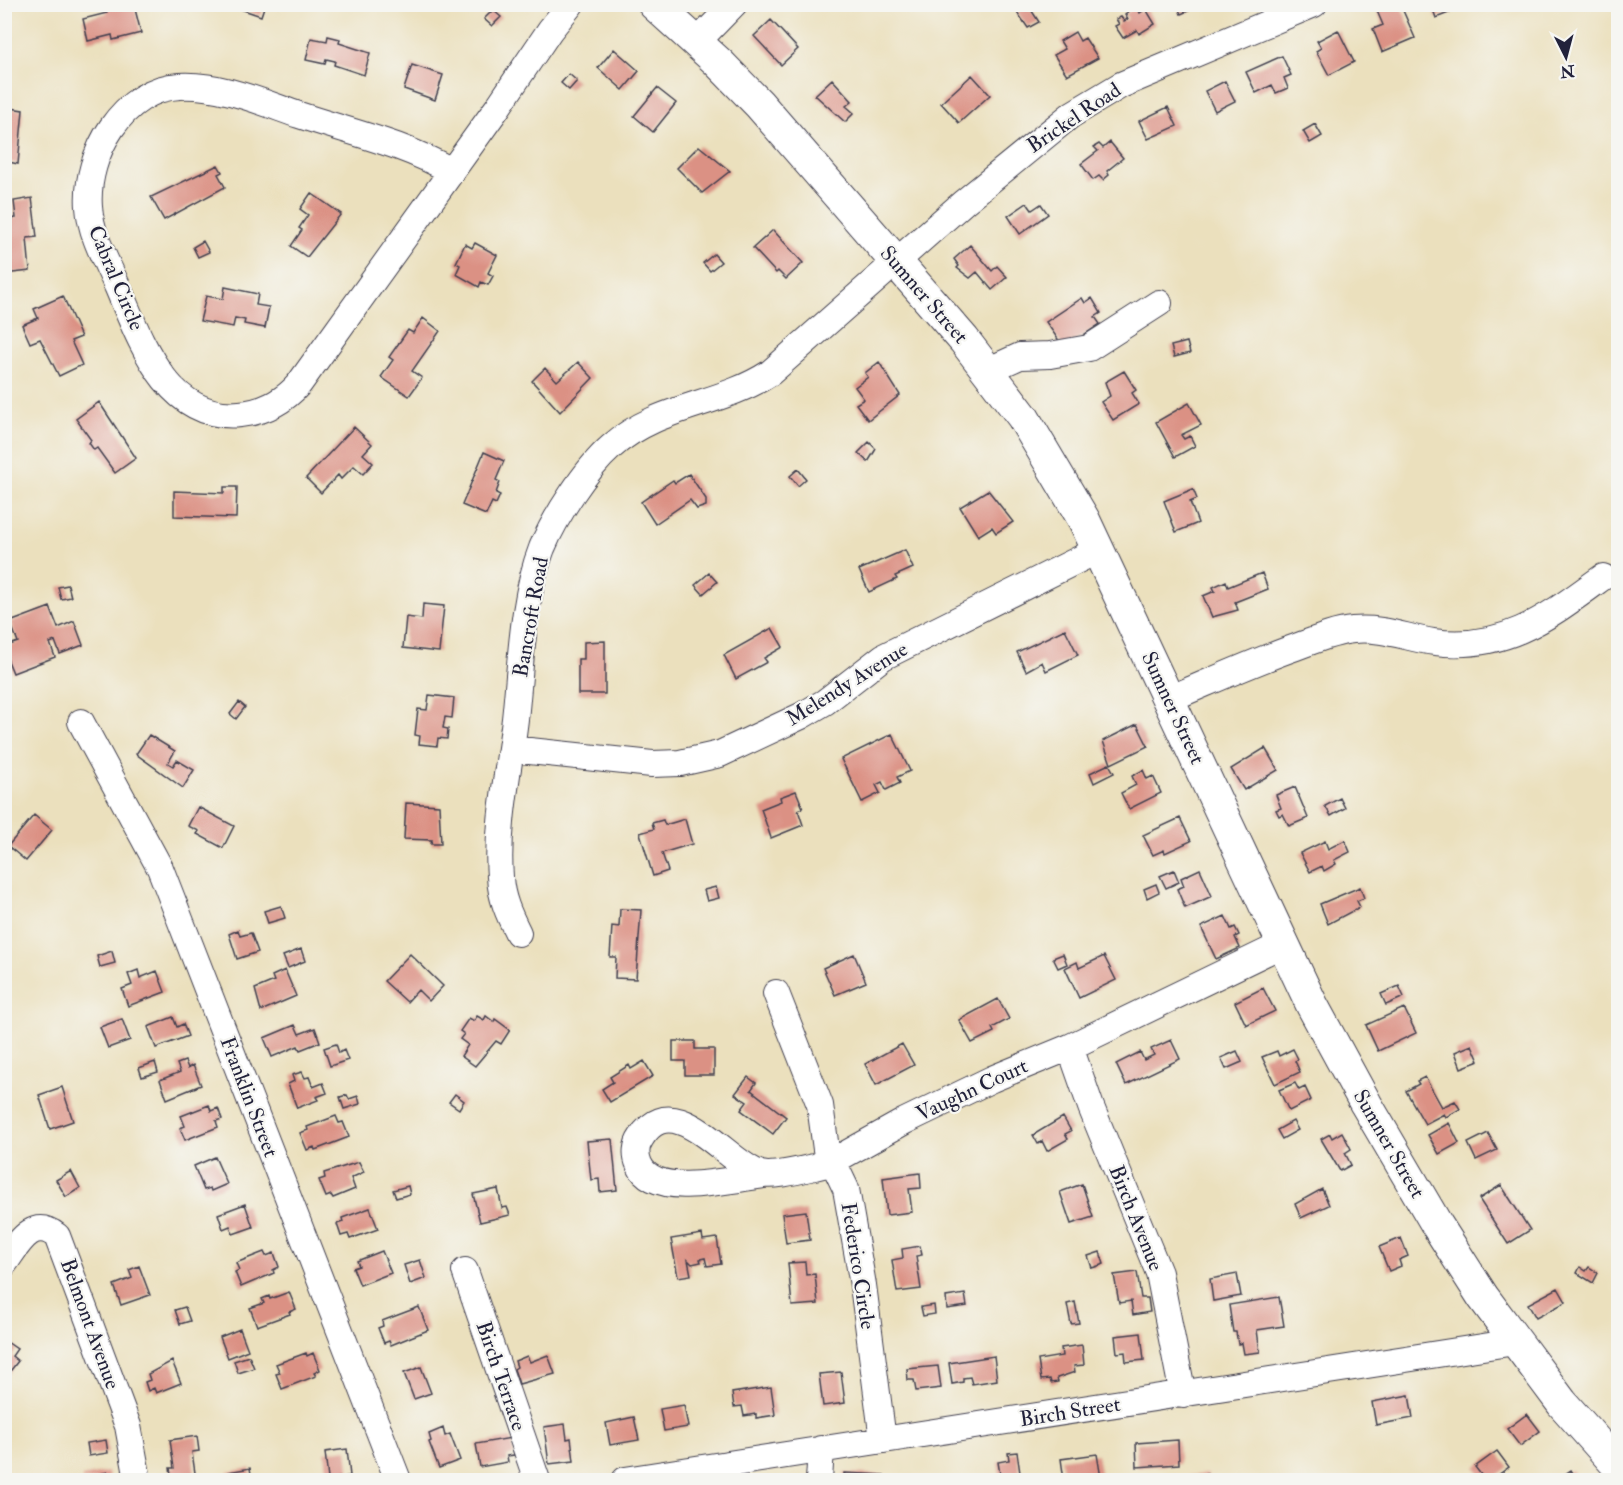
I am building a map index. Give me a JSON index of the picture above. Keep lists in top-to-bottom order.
{
  "streets": {
    "main road": ["Sumner Street"],
    "street": [
      "Brickel Road",
      "Cabral Circle",
      "Bancroft Road",
      "Melendy Avenue",
      "Vaughn Court",
      "Franklin Street",
      "Birch Avenue",
      "Federico Circle",
      "Belmont Avenue",
      "Birch Terrace",
      "Birch Street"
    ]
  },
  "crossings": [
    ["Brickel Road", "Sumner Street"],
    ["Brickel Road", "Bancroft Road"],
    ["Sumner Street", "Bancroft Road"],
    ["Sumner Street", "Melendy Avenue"],
    ["Sumner Street", "Vaughn Court"],
    ["Sumner Street", "Birch Street"],
    ["Bancroft Road", "Melendy Avenue"],
    ["Vaughn Court", "Birch Avenue"],
    ["Vaughn Court", "Federico Circle"],
    ["Birch Avenue", "Birch Street"],
    ["Federico Circle", "Birch Street"]
  ],
  "north": "bottom"
}
